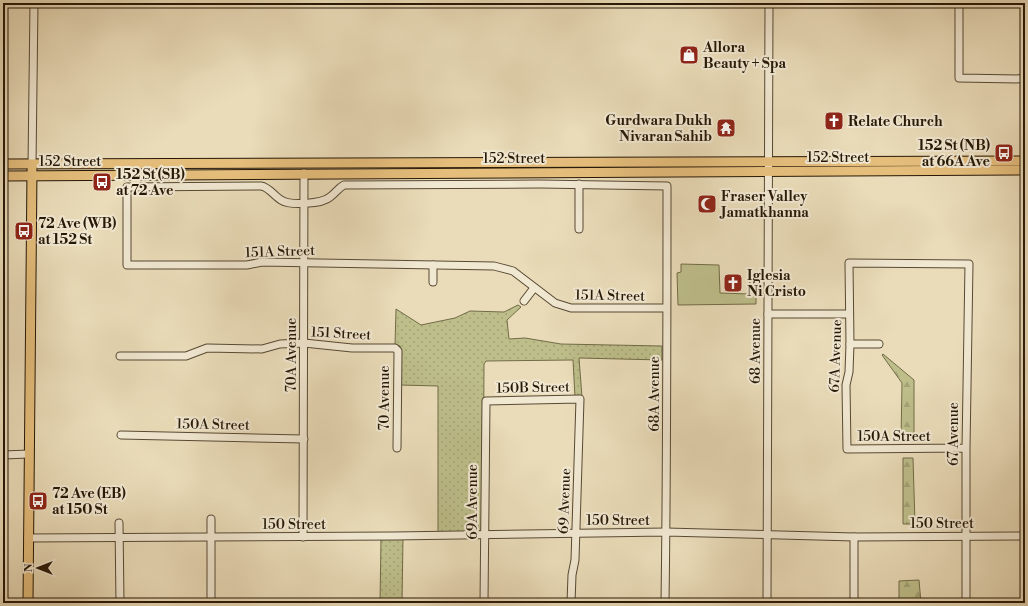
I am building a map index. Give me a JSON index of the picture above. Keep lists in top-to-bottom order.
{
  "streets": {
    "main road": ["152 Street"],
    "street": [
      "151A Street",
      "151 Street",
      "68 Avenue",
      "70A Avenue",
      "67A Avenue",
      "150B Street",
      "68A Avenue",
      "70 Avenue",
      "150A Street",
      "67 Avenue",
      "69 Avenue",
      "69A Avenue",
      "150 Street"
    ]
  },
  "crossings": [
    ["152 Street", "68 Avenue"],
    ["152 Street", "70A Avenue"],
    ["151A Street", "70A Avenue"],
    ["151A Street", "68A Avenue"],
    ["151 Street", "70A Avenue"],
    ["151 Street", "70 Avenue"],
    ["68 Avenue", "150 Street"],
    ["70A Avenue", "150A Street"],
    ["70A Avenue", "150 Street"],
    ["67A Avenue", "150A Street"],
    ["67A Avenue", "67 Avenue"],
    ["150B Street", "69 Avenue"],
    ["150B Street", "69A Avenue"],
    ["68A Avenue", "150 Street"],
    ["150A Street", "67 Avenue"],
    ["67 Avenue", "150 Street"],
    ["69 Avenue", "150 Street"],
    ["69A Avenue", "150 Street"]
  ],
  "places": {
    "shop": ["Allora Beauty + Spa"],
    "church": ["Relate Church", "Iglesia Ni Cristo"],
    "temple": ["Gurdwara Dukh Nivaran Sahib"],
    "bus stop": [
      "152 St (NB) at 66A Ave",
      "152 St (SB) at 72 Ave",
      "72 Ave (WB) at 152 St",
      "72 Ave (EB) at 150 St"
    ],
    "mosque": ["Fraser Valley Jamatkhanna"]
  },
  "north": "left"
}
